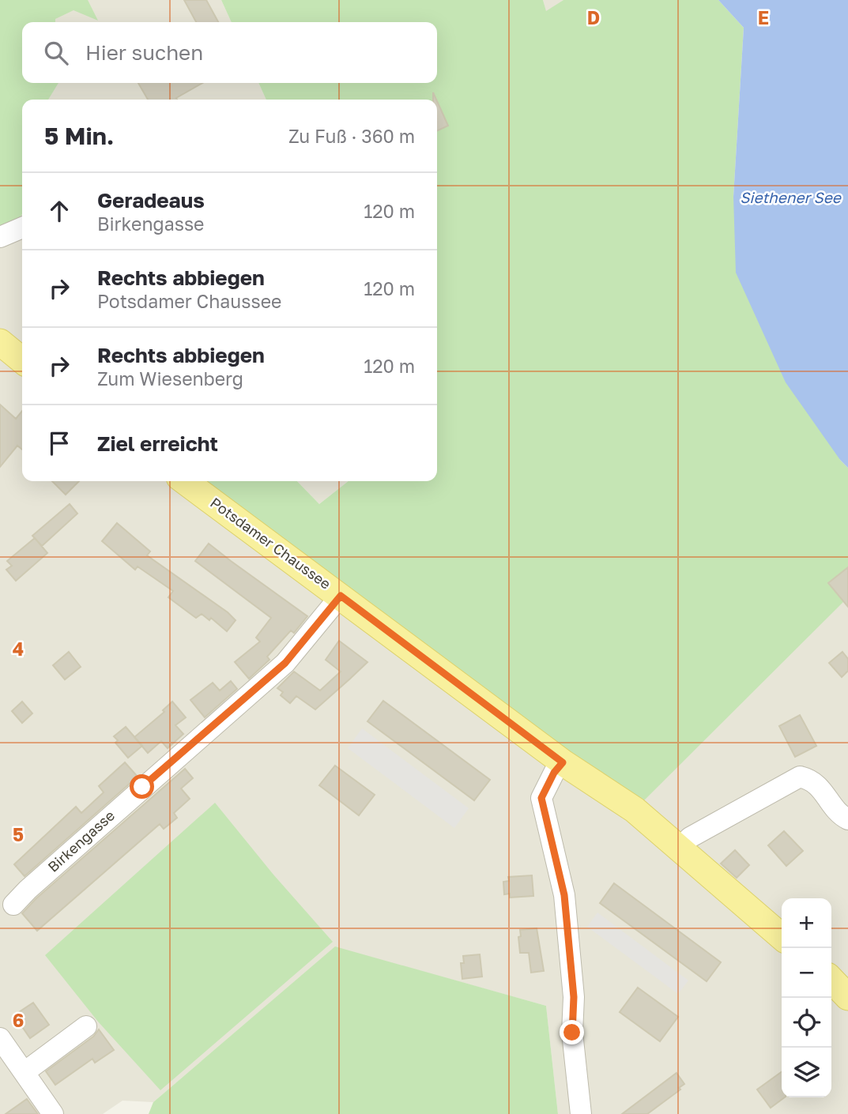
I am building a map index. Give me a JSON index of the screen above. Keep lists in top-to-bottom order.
{
  "streets": {
    "main road": ["Potsdamer Chaussee"],
    "street": ["Birkengasse"]
  },
  "crossings": [
    ["Potsdamer Chaussee", "Birkengasse"]
  ],
  "water": ["Siethener See"],
  "page": {
    "search": "Hier suchen",
    "heading": ["5 Min.", "Zu Fuß · 360 m"],
    "list": [
      ["Geradeaus", "Birkengasse", "120 m"],
      ["Rechts abbiegen", "Potsdamer Chaussee", "120 m"],
      ["Rechts abbiegen", "Zum Wiesenberg", "120 m"],
      "Ziel erreicht"
    ],
    "map_buttons": ["+", "−"]
  },
  "grid": {
    "columns": ["D", "E"],
    "rows": ["4", "5", "6"]
  }
}
